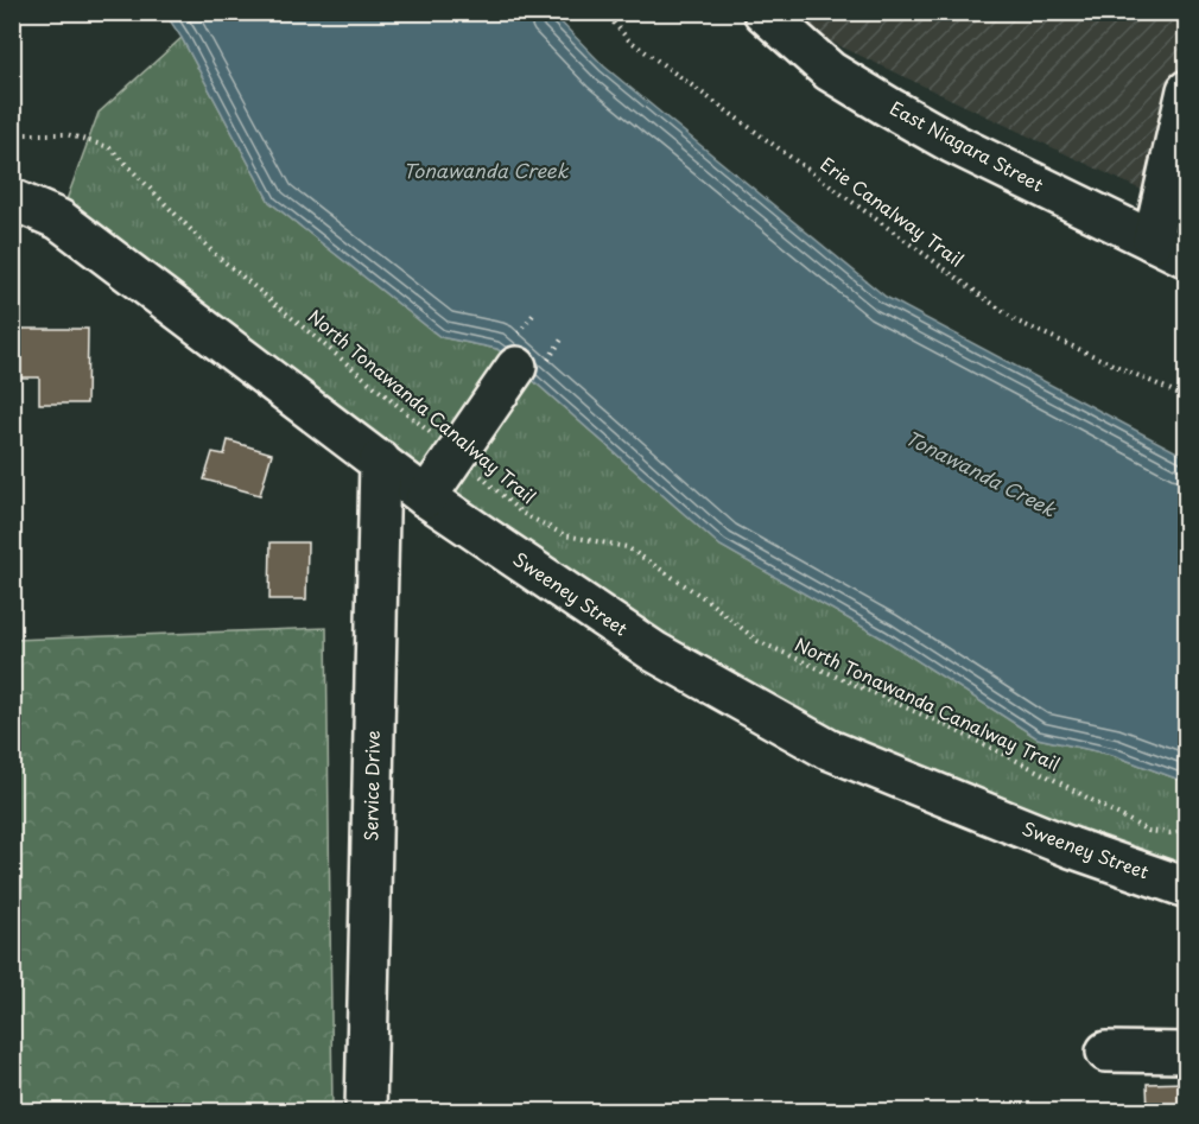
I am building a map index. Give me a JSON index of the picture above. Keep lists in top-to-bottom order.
{
  "streets": {
    "street": ["East Niagara Street", "Sweeney Street", "Service Drive"],
    "path": ["Erie Canalway Trail", "North Tonawanda Canalway Trail"]
  },
  "crossings": [
    ["Sweeney Street", "Service Drive"]
  ],
  "water": ["Tonawanda Creek"]
}
